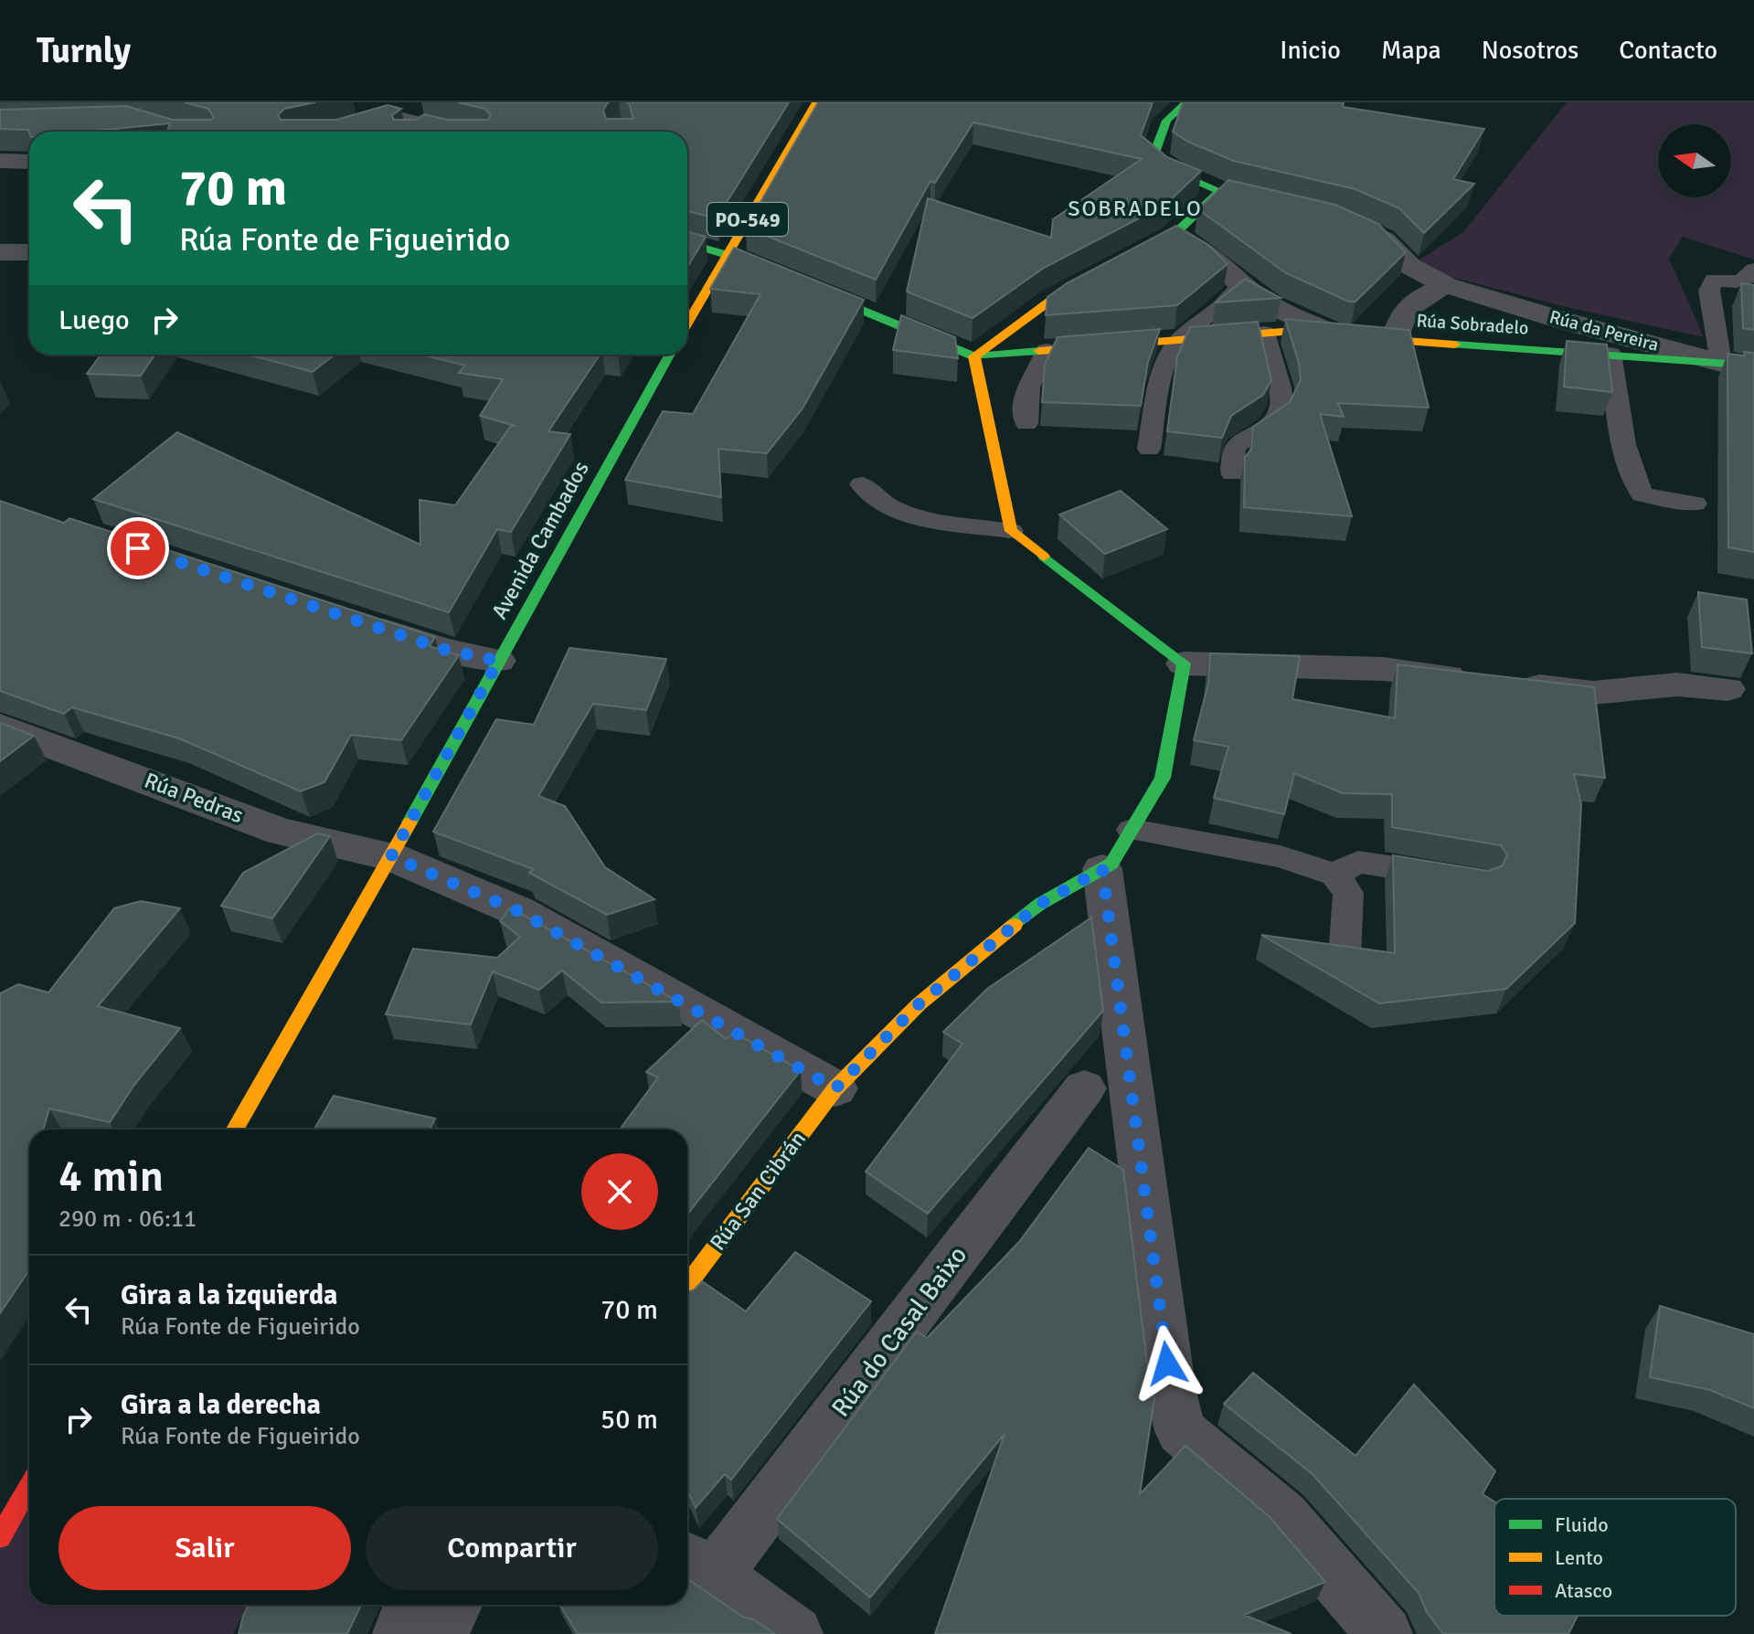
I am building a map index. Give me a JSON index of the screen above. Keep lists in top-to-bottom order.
{
  "streets": {
    "street": [
      "PO-549",
      "Rúa Sobradelo",
      "Rúa da Pereira",
      "Avenida Cambados",
      "Rúa Pedras",
      "Rúa San Cibrán",
      "Rúa do Casal Baixo"
    ]
  },
  "crossings": [
    ["PO-549", "Rúa Sobradelo"],
    ["Rúa Sobradelo", "Rúa da Pereira"],
    ["Avenida Cambados", "Rúa Pedras"],
    ["Rúa Pedras", "Rúa San Cibrán"]
  ],
  "districts": ["SOBRADELO"],
  "legend": ["Fluido", "Lento", "Atasco"],
  "north": "left",
  "page": {
    "header": "Turnly",
    "nav": [
      "Inicio",
      "Mapa",
      "Nosotros",
      "Contacto"
    ],
    "turn": ["70 m", "Rúa Fonte de Figueirido"],
    "then": "Luego",
    "heading": ["4 min", "290 m · 06:11"],
    "list": [
      {
        "name": "Gira a la izquierda",
        "note": "Rúa Fonte de Figueirido",
        "value": "70 m"
      },
      {
        "name": "Gira a la derecha",
        "note": "Rúa Fonte de Figueirido",
        "value": "50 m"
      }
    ],
    "buttons": ["Salir", "Compartir"]
  }
}
